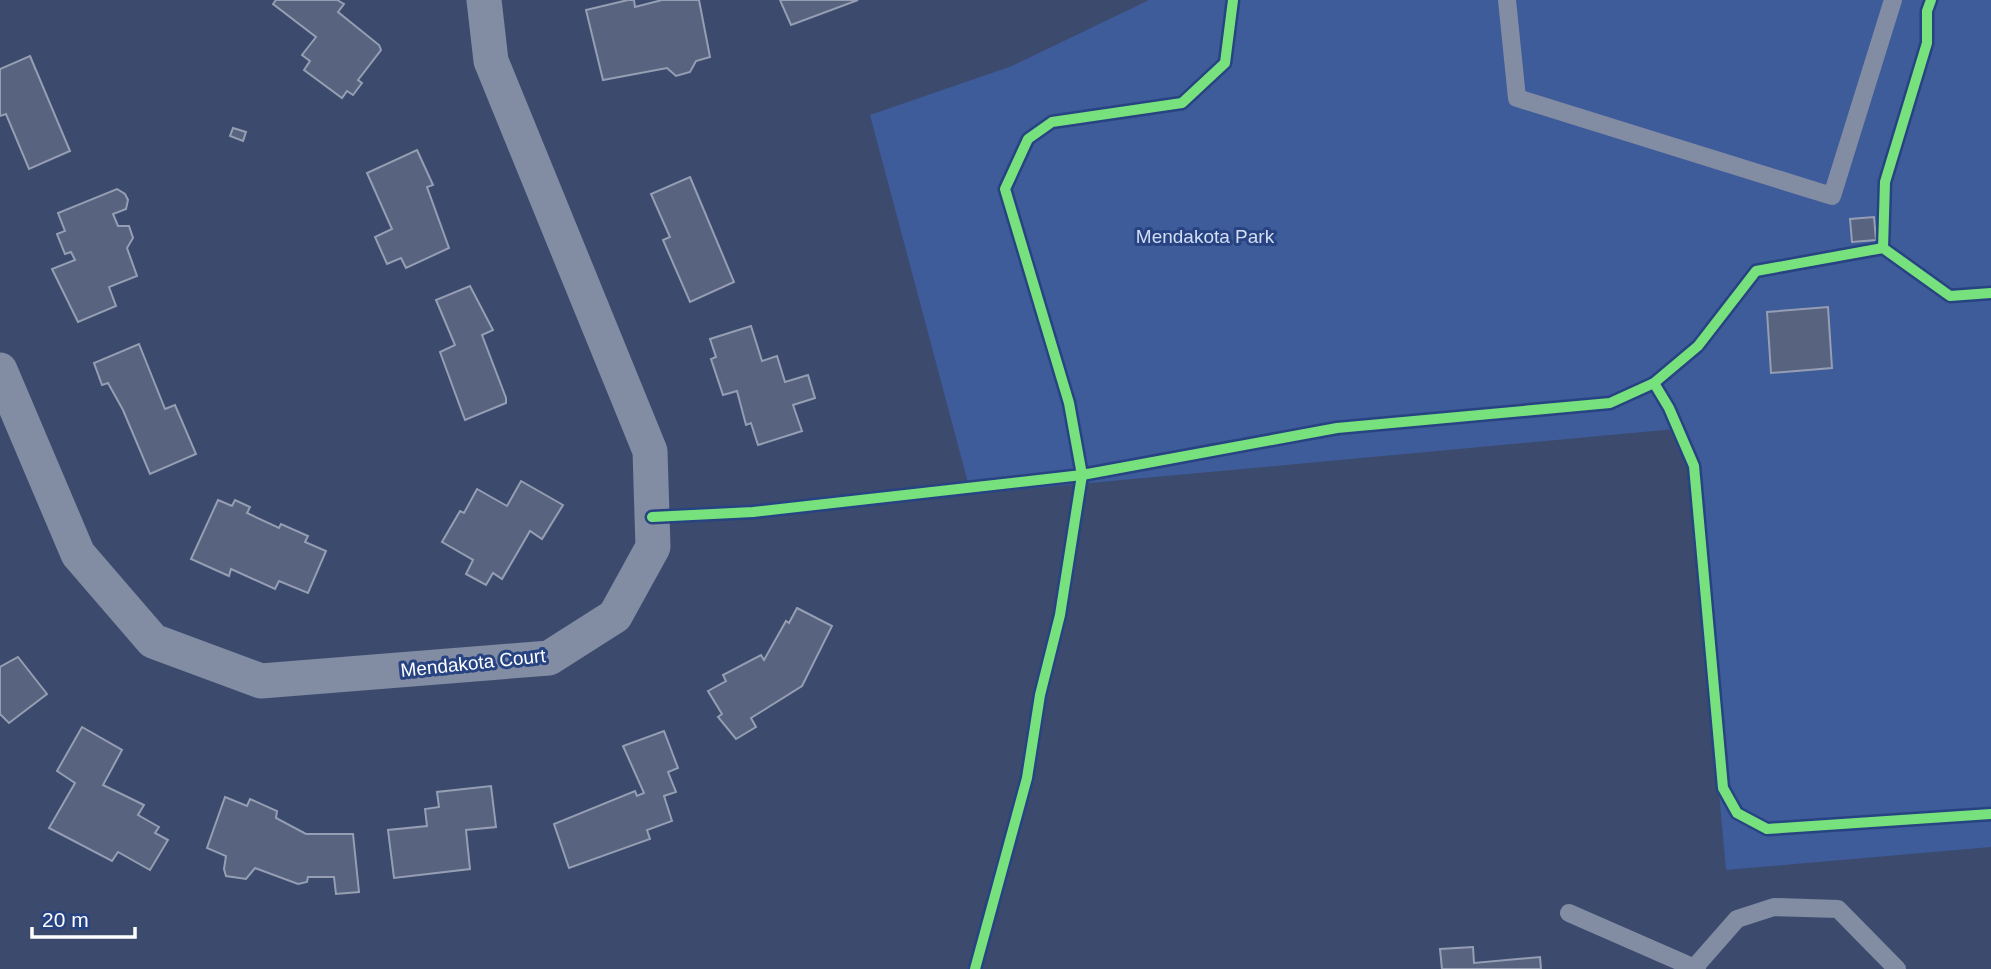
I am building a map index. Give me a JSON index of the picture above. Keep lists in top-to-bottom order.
{
  "streets": {
    "street": ["Mendakota Court"]
  },
  "parks": ["Mendakota Park"],
  "scale_bar": "20 m"
}
